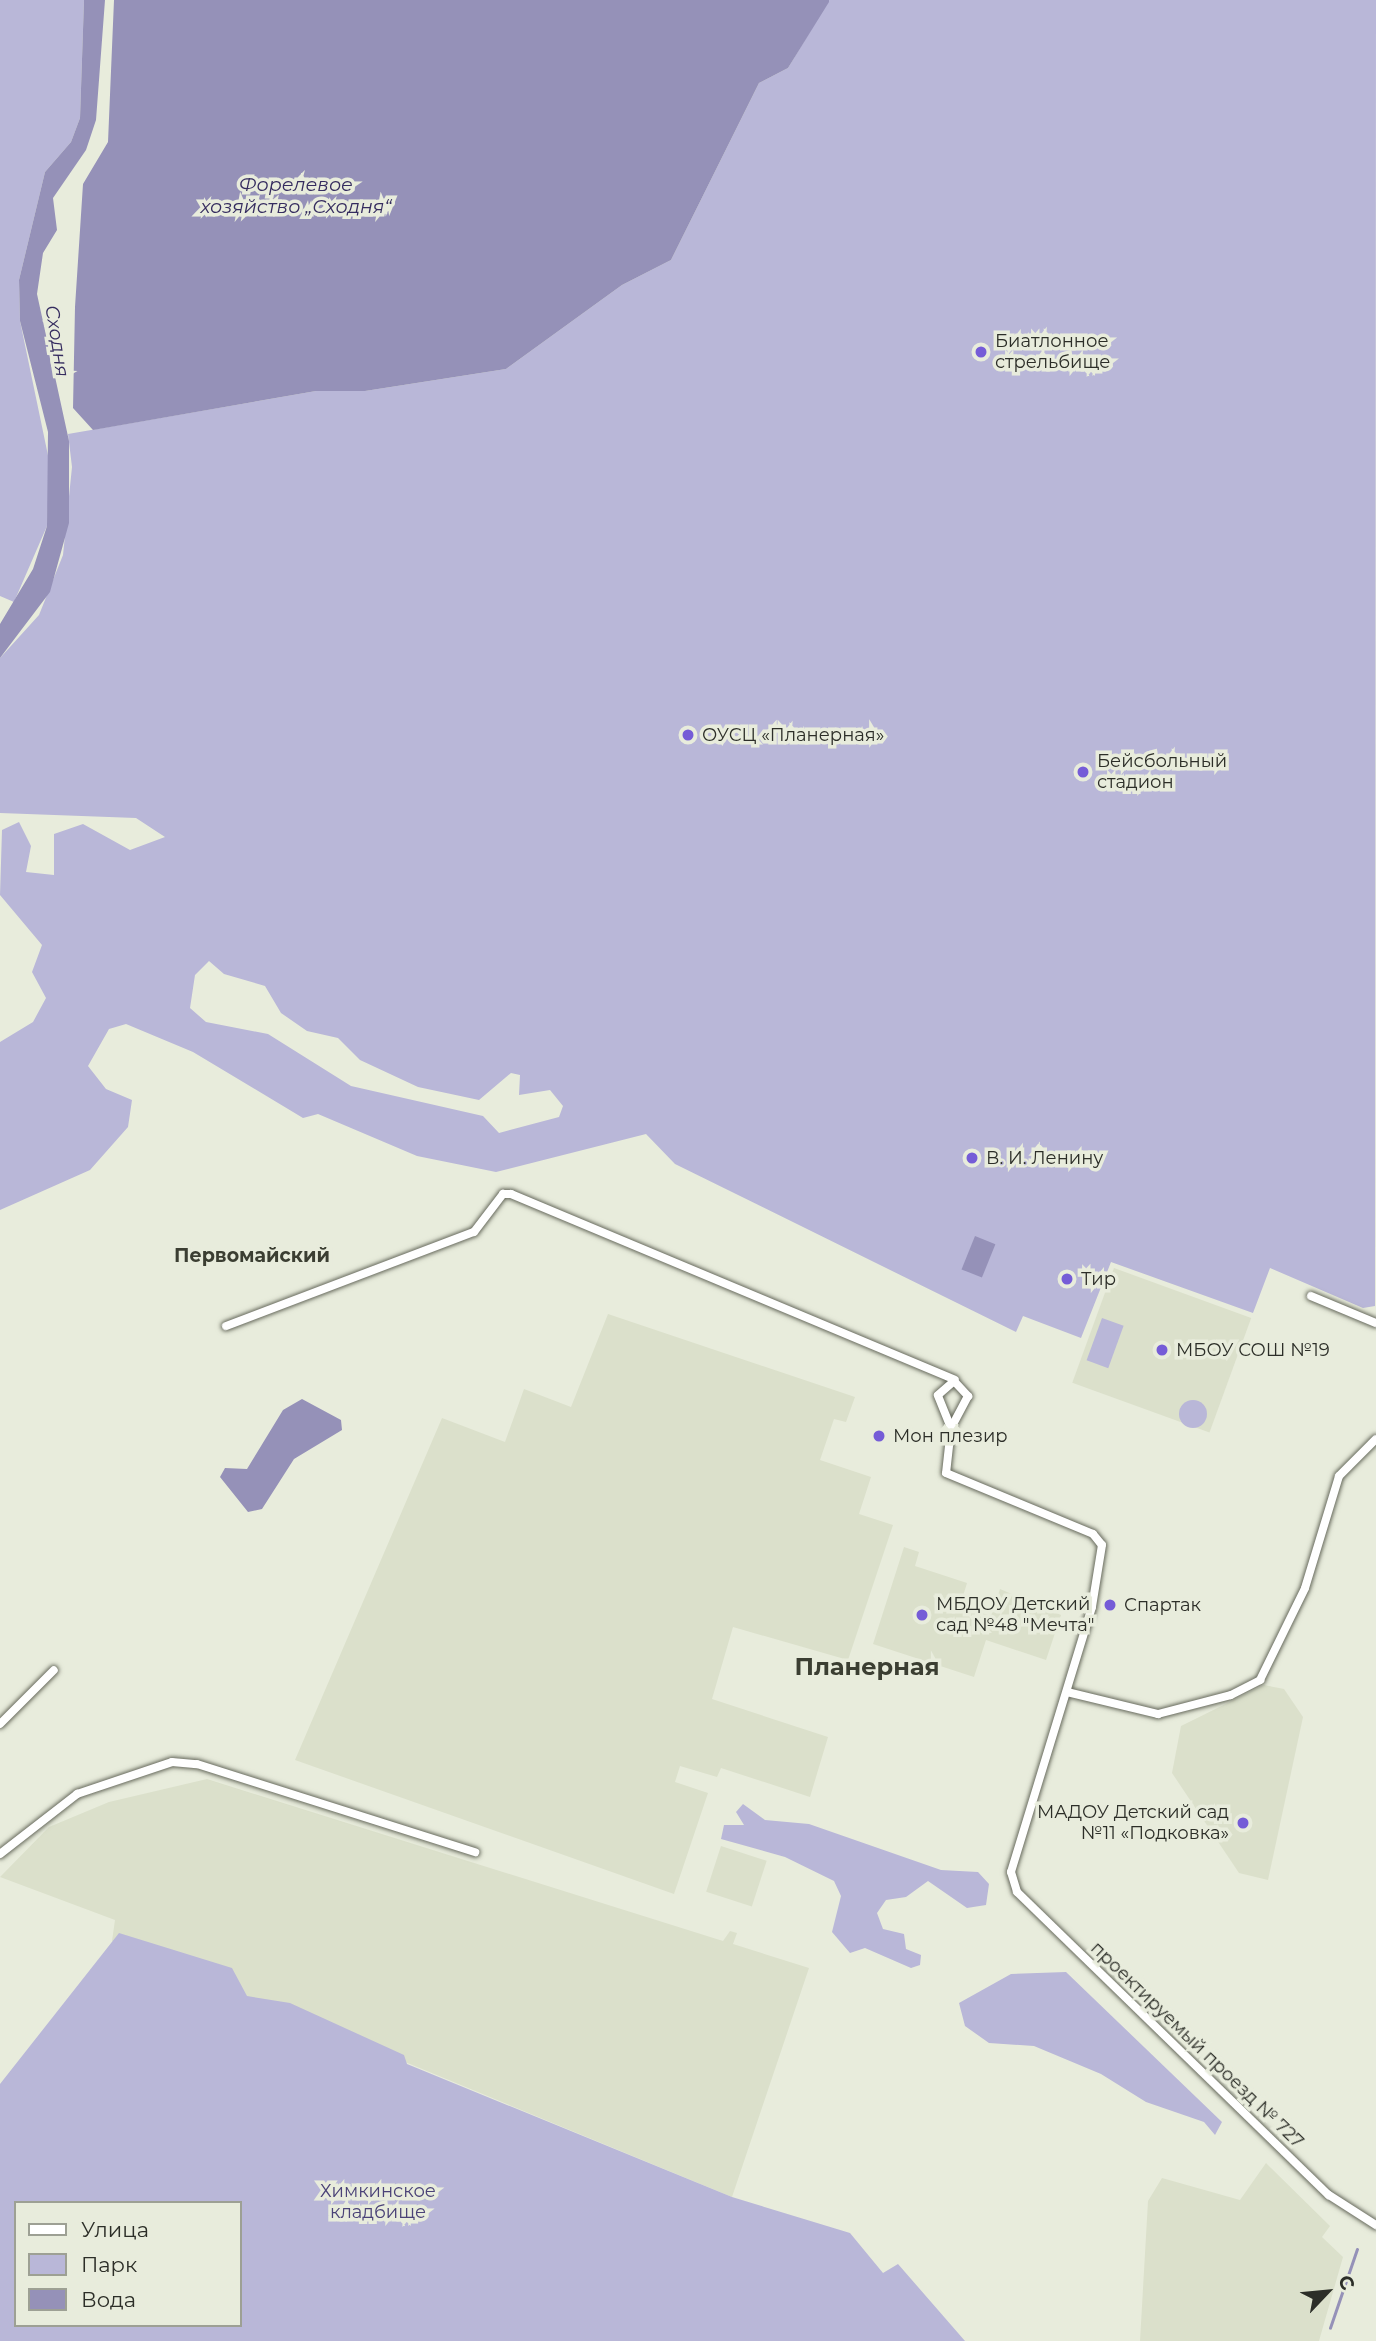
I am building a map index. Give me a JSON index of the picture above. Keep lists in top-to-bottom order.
{
  "streets": {
    "street": ["проектируемый проезд № 727"]
  },
  "districts": ["Первомайский", "Планерная"],
  "water": ["Форелевое хозяйство „Сходня“", "Сходня"],
  "parks": ["Химкинское кладбище"],
  "places": [
    "Биатлонное стрельбище",
    "ОУСЦ «Планерная»",
    "Бейсбольный стадион",
    "В. И. Ленину",
    "Тир",
    "МБОУ СОШ №19",
    "Мон плезир",
    "Спартак",
    "МБДОУ Детский сад №48 \"Мечта\"",
    "МАДОУ Детский сад №11 «Подковка»"
  ],
  "legend": ["Улица", "Парк", "Вода"],
  "north": "top right"
}
